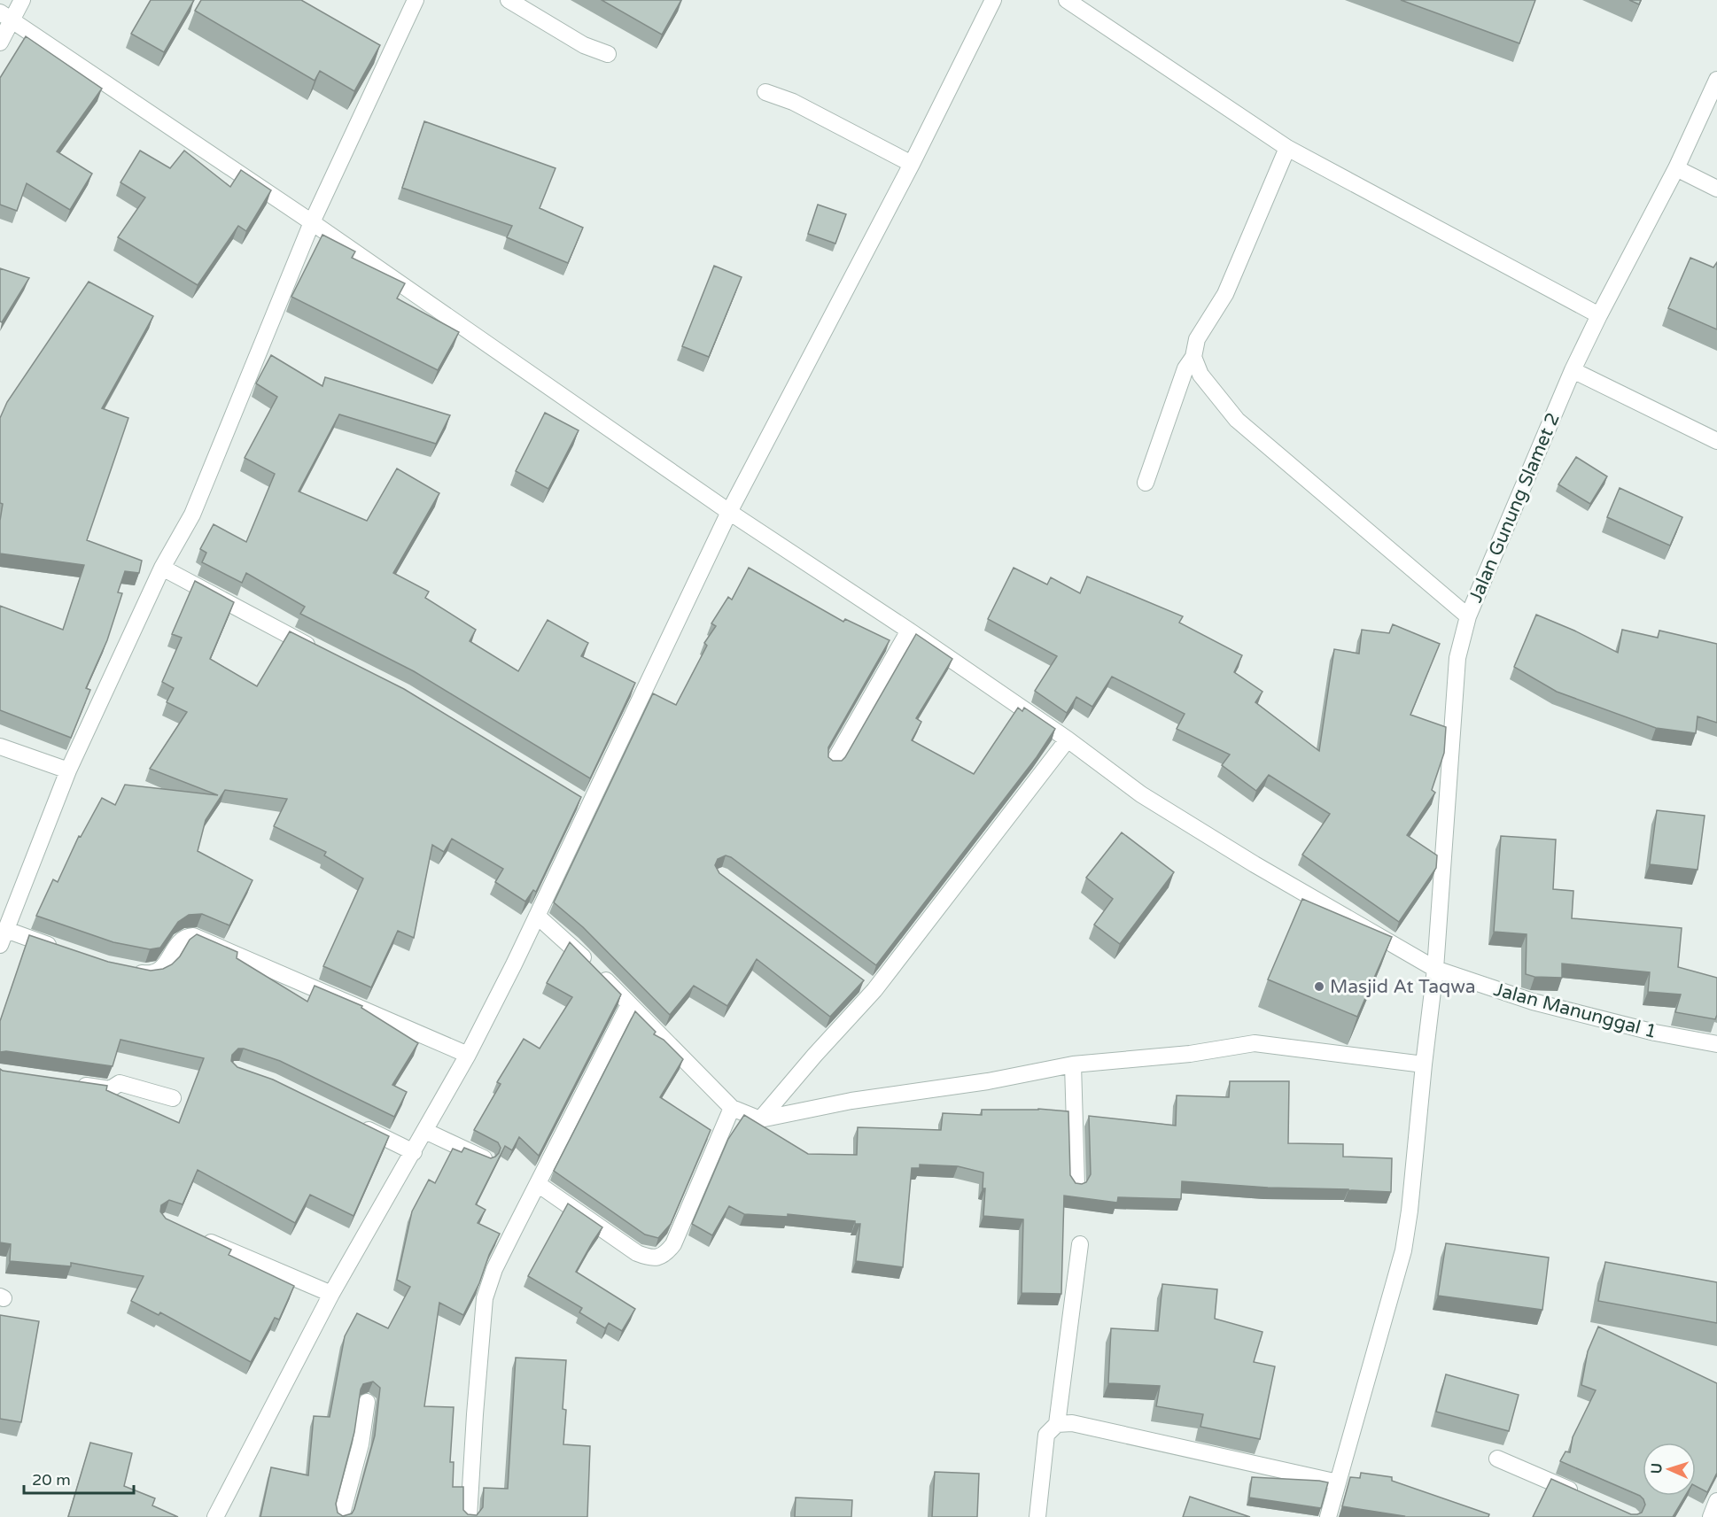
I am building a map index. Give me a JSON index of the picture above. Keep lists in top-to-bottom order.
{
  "streets": {
    "street": ["Jalan Gunung Slamet 2", "Jalan Manunggal 1"]
  },
  "crossings": [
    ["Jalan Gunung Slamet 2", "Jalan Manunggal 1"]
  ],
  "places": ["Masjid At Taqwa"],
  "scale_bar": "20 m",
  "north": "left"
}
